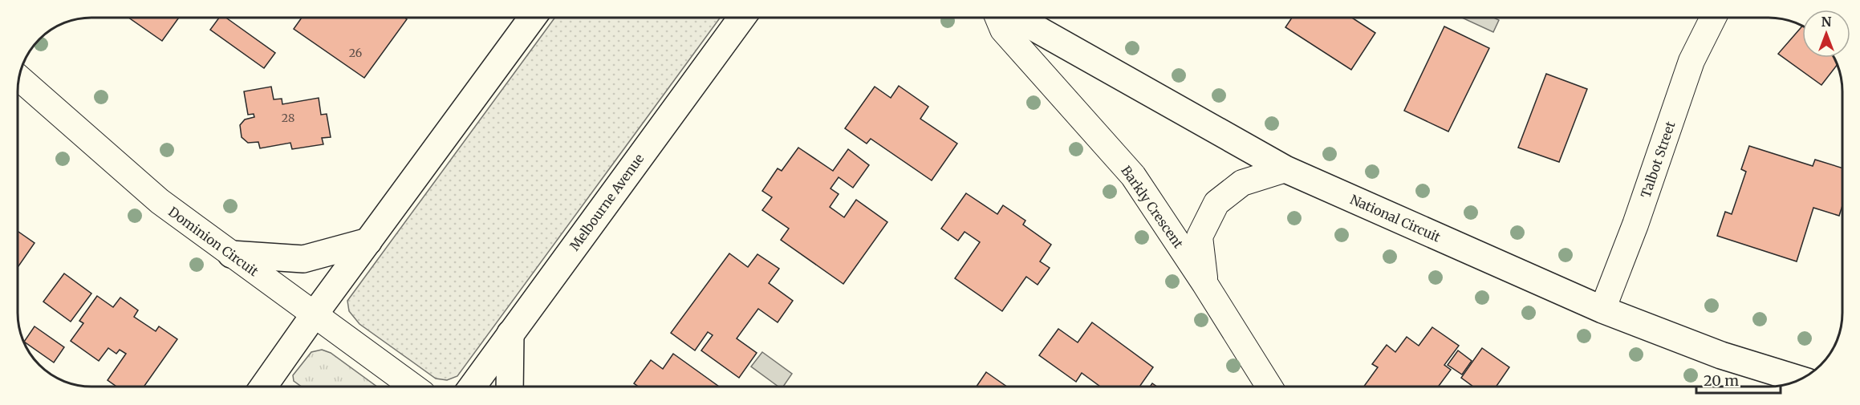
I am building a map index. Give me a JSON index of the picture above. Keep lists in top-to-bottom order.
{
  "streets": {
    "main road": ["Melbourne Avenue", "National Circuit"],
    "street": ["Talbot Street", "Barkly Crescent", "Dominion Circuit"]
  },
  "crossings": [
    ["Talbot Street", "National Circuit"]
  ],
  "house_numbers": ["26", "28"],
  "scale_bar": "20 m",
  "north": "top"
}
